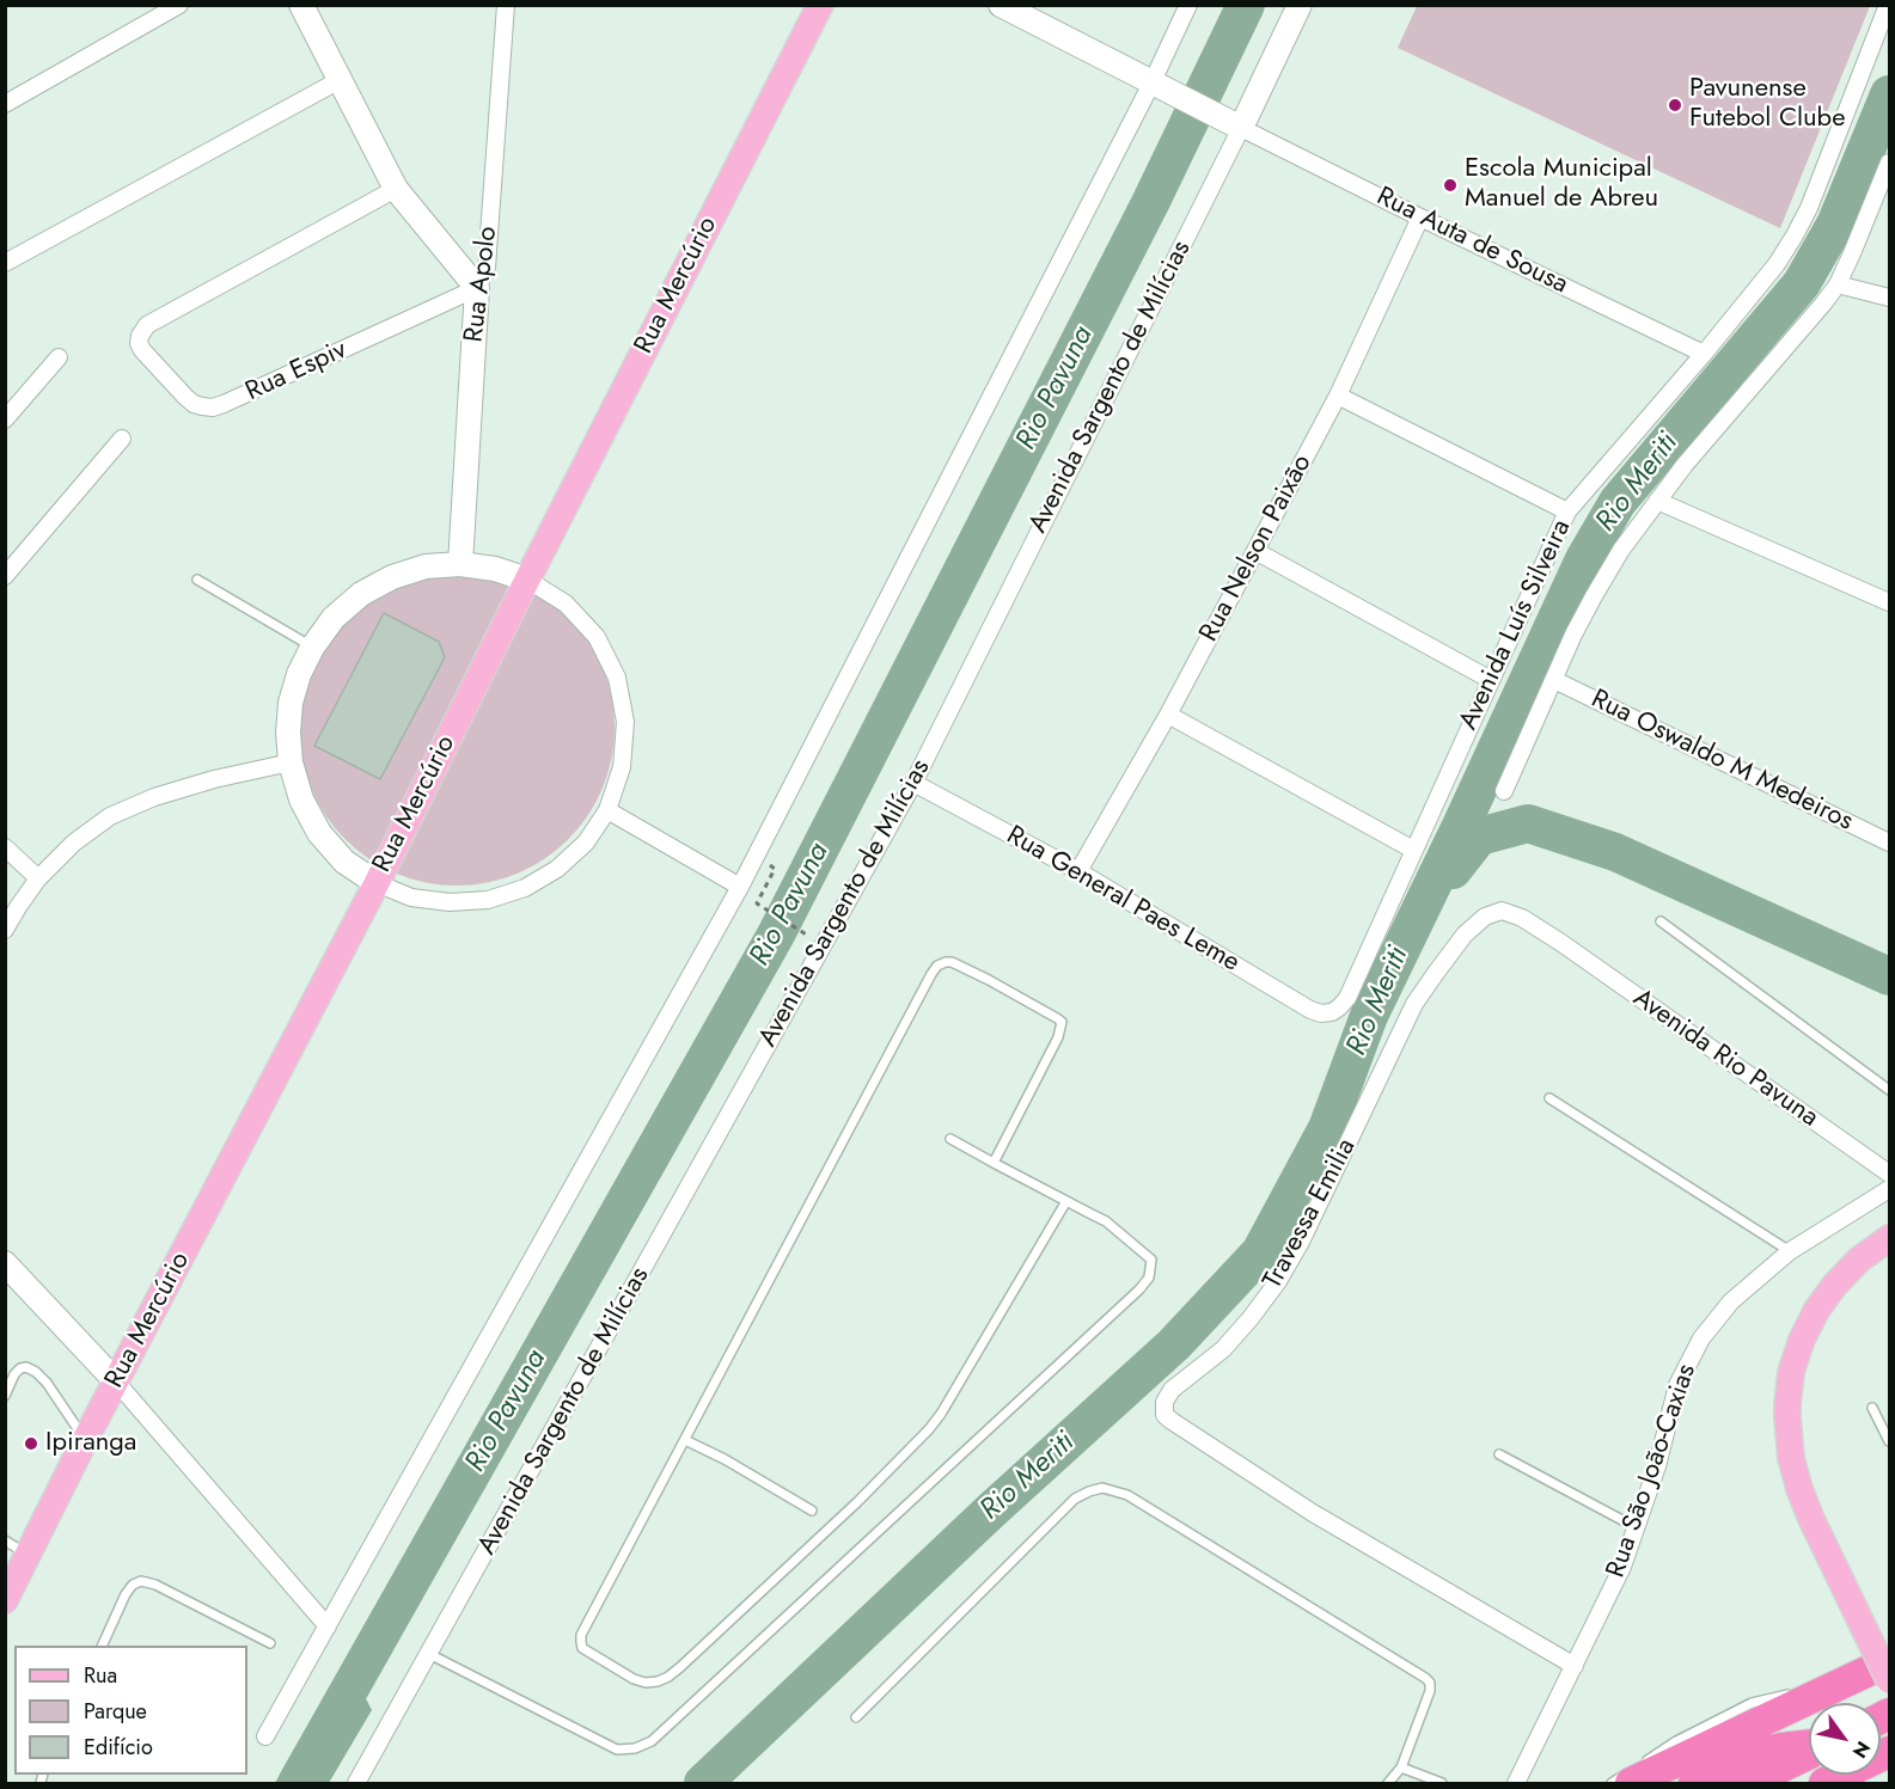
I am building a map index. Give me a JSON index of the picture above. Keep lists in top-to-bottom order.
{
  "streets": {
    "main road": ["Rua Mercúrio"],
    "street": [
      "Rua Auta de Sousa",
      "Rua Apolo",
      "Rua Espiv",
      "Avenida Sargento de Milícias",
      "Rua Nelson Paixão",
      "Avenida Luís Silveira",
      "Rua Oswaldo M Medeiros",
      "Rua General Paes Leme",
      "Avenida Rio Pavuna",
      "Travessa Emilia",
      "Rua São João-Caxias"
    ]
  },
  "crossings": [
    ["Rua Auta de Sousa", "Avenida Sargento de Milícias"],
    ["Rua Auta de Sousa", "Rua Nelson Paixão"],
    ["Rua Auta de Sousa", "Avenida Luís Silveira"],
    ["Rua Apolo", "Rua Espiv"],
    ["Avenida Sargento de Milícias", "Rua General Paes Leme"],
    ["Rua Nelson Paixão", "Rua General Paes Leme"],
    ["Avenida Luís Silveira", "Rua General Paes Leme"],
    ["Avenida Rio Pavuna", "Travessa Emilia"],
    ["Travessa Emilia", "Rua São João-Caxias"]
  ],
  "water": ["Rio Pavuna", "Rio Meriti"],
  "places": ["Pavunense Futebol Clube", "Escola Municipal Manuel de Abreu", "Ipiranga"],
  "legend": ["Rua", "Parque", "Edifício"],
  "north": "bottom right"
}
